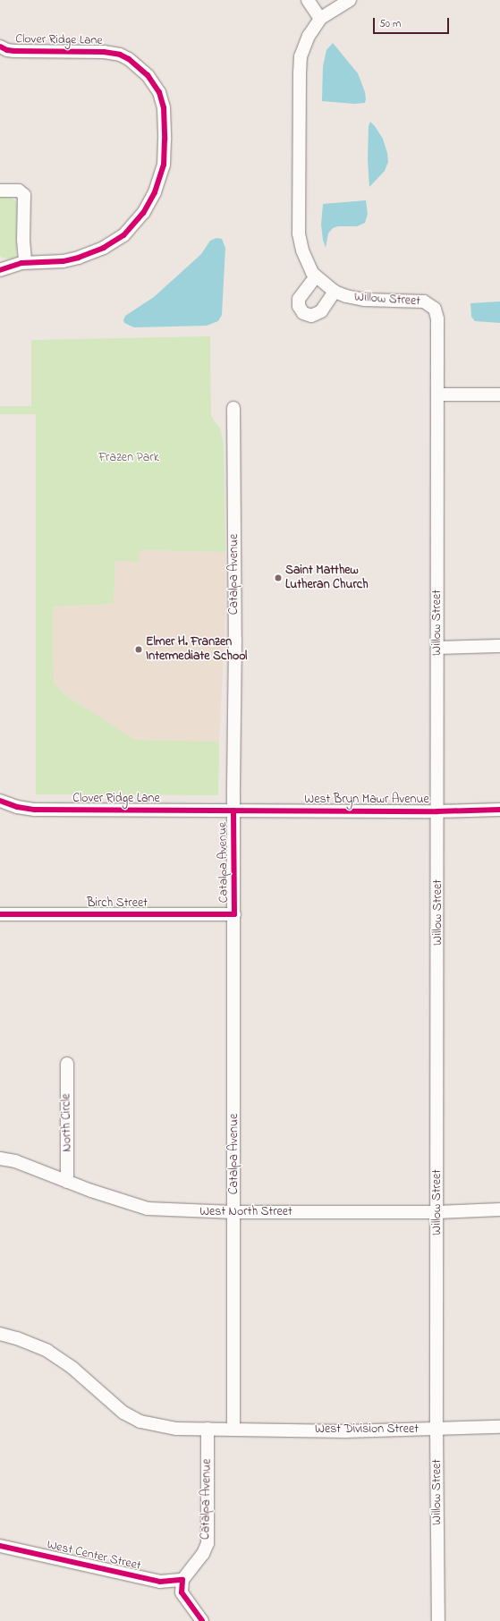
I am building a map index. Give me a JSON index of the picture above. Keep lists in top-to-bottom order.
{
  "streets": {
    "street": [
      "Clover Ridge Lane",
      "Willow Street",
      "Catalpa Avenue",
      "West Bryn Mawr Avenue",
      "Birch Street",
      "North Circle",
      "West North Street",
      "West Division Street",
      "West Center Street"
    ]
  },
  "crossings": [
    ["Clover Ridge Lane", "Catalpa Avenue"],
    ["Clover Ridge Lane", "West Bryn Mawr Avenue"],
    ["Willow Street", "West Bryn Mawr Avenue"],
    ["Willow Street", "West North Street"],
    ["Willow Street", "West Division Street"],
    ["Catalpa Avenue", "West Bryn Mawr Avenue"],
    ["Catalpa Avenue", "Birch Street"],
    ["Catalpa Avenue", "West North Street"],
    ["Catalpa Avenue", "West Division Street"],
    ["Catalpa Avenue", "West Center Street"],
    ["North Circle", "West North Street"]
  ],
  "parks": ["Frazen Park"],
  "places": ["Saint Matthew Lutheran Church", "Elmer H. Franzen Intermediate School"],
  "scale_bar": "50 m"
}
